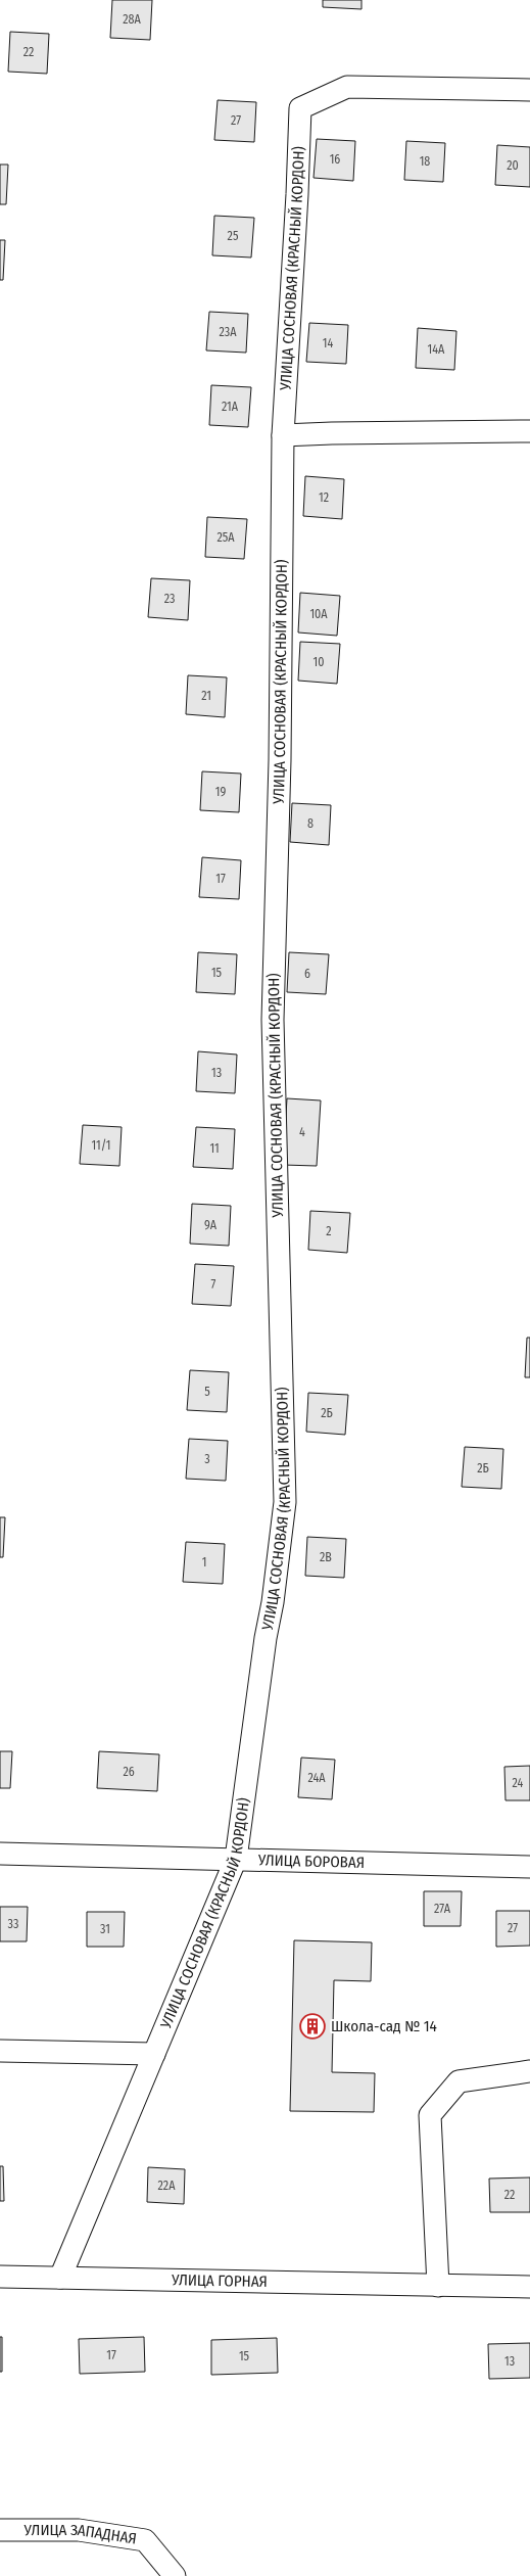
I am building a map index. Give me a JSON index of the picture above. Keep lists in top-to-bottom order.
{
  "streets": {
    "street": [
      "УЛИЦА СОСНОВАЯ (КРАСНЫЙ КОРДОН)",
      "УЛИЦА БОРОВАЯ",
      "УЛИЦА ГОРНАЯ",
      "УЛИЦА ЗАПАДНАЯ"
    ]
  },
  "crossings": [
    ["УЛИЦА СОСНОВАЯ (КРАСНЫЙ КОРДОН)", "УЛИЦА БОРОВАЯ"],
    ["УЛИЦА СОСНОВАЯ (КРАСНЫЙ КОРДОН)", "УЛИЦА ГОРНАЯ"]
  ],
  "places": {
    "building": ["Школа-сад № 14"]
  },
  "house_numbers": [
    "28А",
    "22",
    "27",
    "16",
    "18",
    "20",
    "25",
    "23А",
    "14",
    "14А",
    "21А",
    "12",
    "25А",
    "23",
    "10А",
    "10",
    "21",
    "19",
    "8",
    "17",
    "15",
    "6",
    "13",
    "4",
    "11/1",
    "11",
    "9А",
    "2",
    "7",
    "5",
    "2Б",
    "3",
    "2Б",
    "2В",
    "1",
    "26",
    "24А",
    "24",
    "27А",
    "33",
    "27",
    "31",
    "22А",
    "22",
    "17",
    "15",
    "13"
  ]
}
